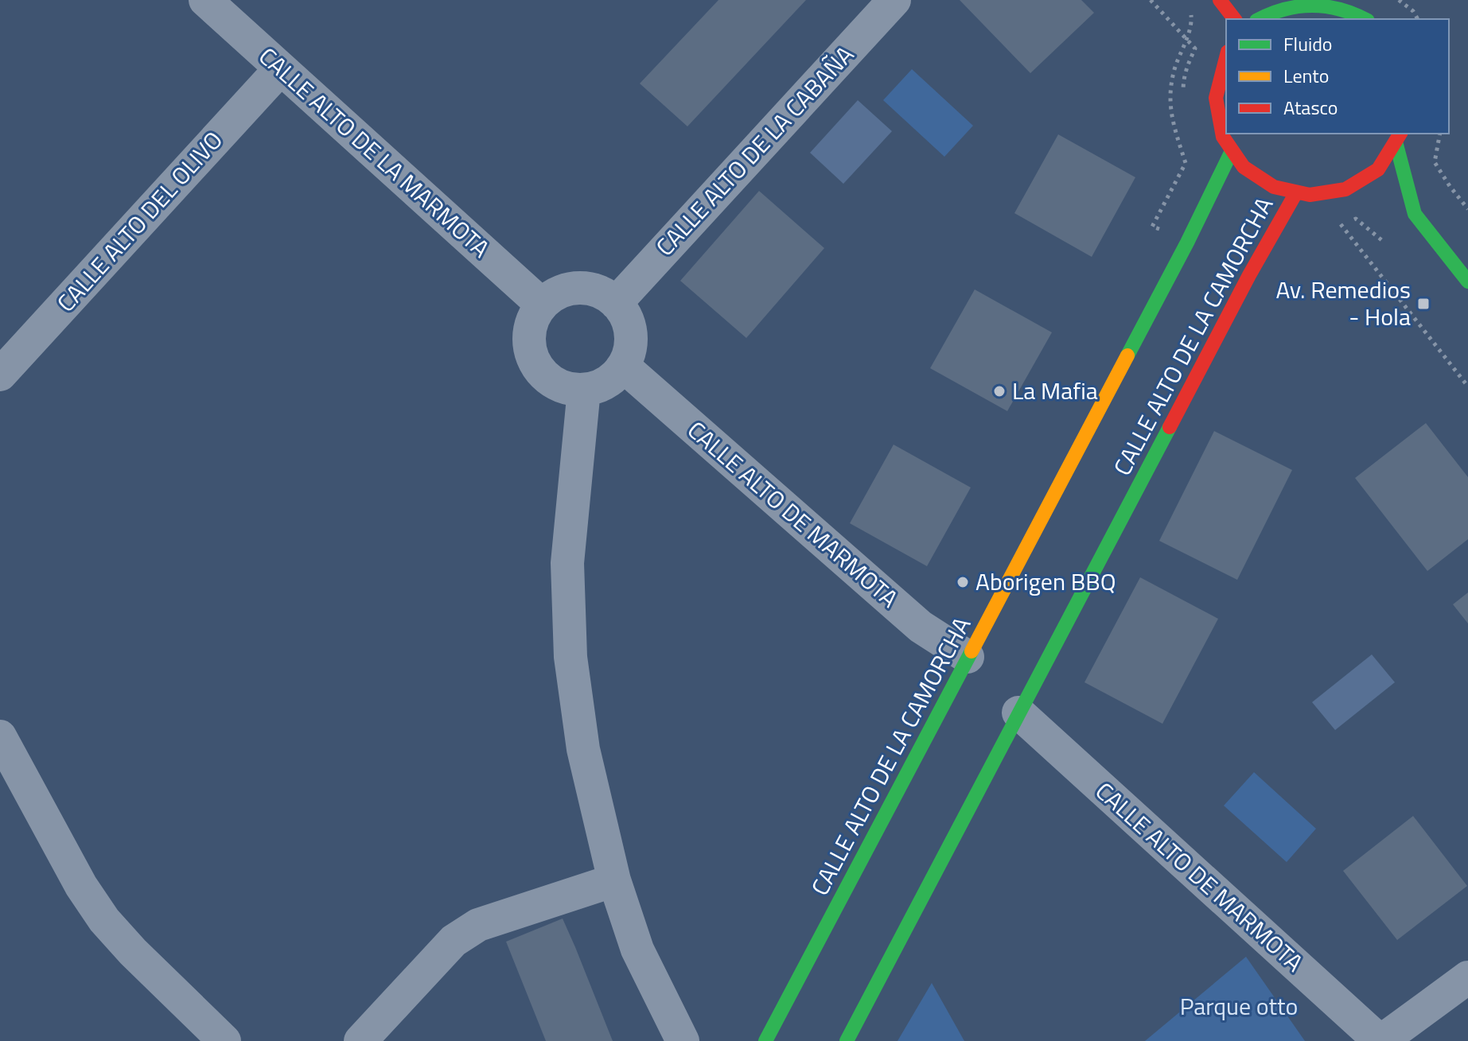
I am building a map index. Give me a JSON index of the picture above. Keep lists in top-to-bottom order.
{
  "streets": {
    "street": [
      "CALLE ALTO DE LA CABAÑA",
      "CALLE ALTO DE LA MARMOTA",
      "CALLE ALTO DEL OLIVO",
      "CALLE ALTO DE LA CAMORCHA",
      "CALLE ALTO DE MARMOTA"
    ]
  },
  "crossings": [
    ["CALLE ALTO DE LA CABAÑA", "CALLE ALTO DE LA MARMOTA"],
    ["CALLE ALTO DE LA CABAÑA", "CALLE ALTO DE MARMOTA"],
    ["CALLE ALTO DE LA MARMOTA", "CALLE ALTO DEL OLIVO"],
    ["CALLE ALTO DE LA MARMOTA", "CALLE ALTO DE MARMOTA"],
    ["CALLE ALTO DE LA CAMORCHA", "CALLE ALTO DE MARMOTA"]
  ],
  "parks": ["Parque otto"],
  "places": {
    "transit": ["Av. Remedios - Hola"],
    "other": ["La Mafia", "Aborigen BBQ"]
  },
  "legend": ["Fluido", "Lento", "Atasco"]
}
